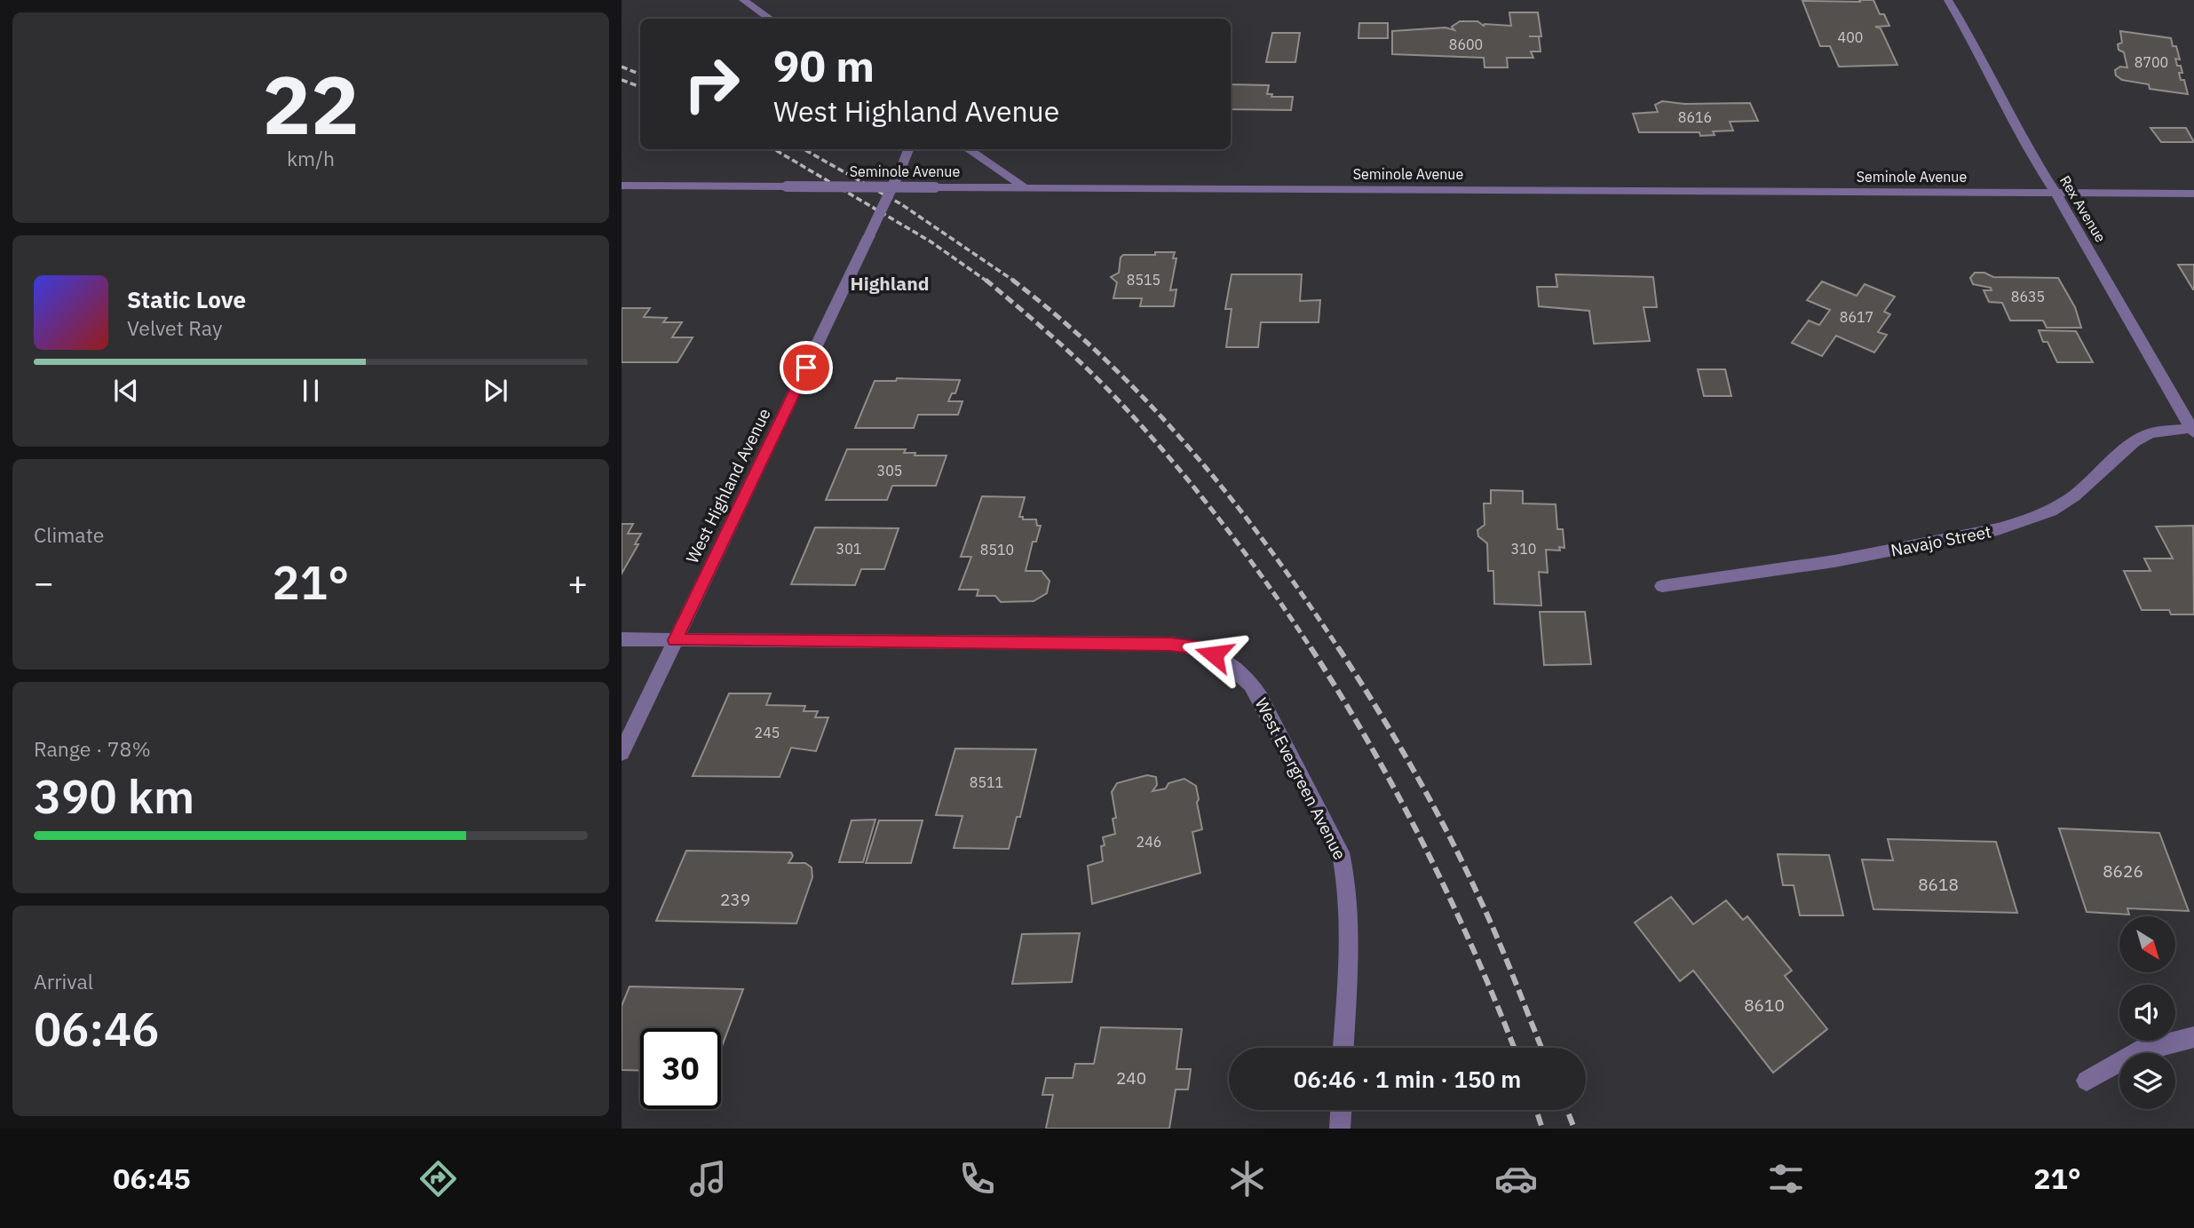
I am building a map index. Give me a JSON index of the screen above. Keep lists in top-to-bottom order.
{
  "streets": {
    "street": [
      "Seminole Avenue",
      "Rex Avenue",
      "West Highland Avenue",
      "Navajo Street",
      "West Evergreen Avenue"
    ]
  },
  "crossings": [
    ["Seminole Avenue", "Rex Avenue"],
    ["Seminole Avenue", "West Highland Avenue"],
    ["Rex Avenue", "Navajo Street"],
    ["West Highland Avenue", "West Evergreen Avenue"]
  ],
  "districts": ["Highland"],
  "house_numbers": [
    "400",
    "8600",
    "8700",
    "8616",
    "8515",
    "8635",
    "8617",
    "305",
    "301",
    "310",
    "8510",
    "245",
    "8511",
    "246",
    "8626",
    "8618",
    "239",
    "8610",
    "240"
  ],
  "north": "bottom right",
  "page": {
    "tile": [
      ["22", "km/h"],
      "Climate",
      ["Range · 78%", "390 km"],
      ["Arrival", "06:46"]
    ],
    "turn": ["90 m", "West Highland Avenue"],
    "song": ["Static Love", "Velvet Ray"],
    "heat": ["−", "21°", "+"],
    "limit": "30",
    "trip": "06:46 · 1 min · 150 m",
    "tabs": ["06:45", "21°"]
  }
}
